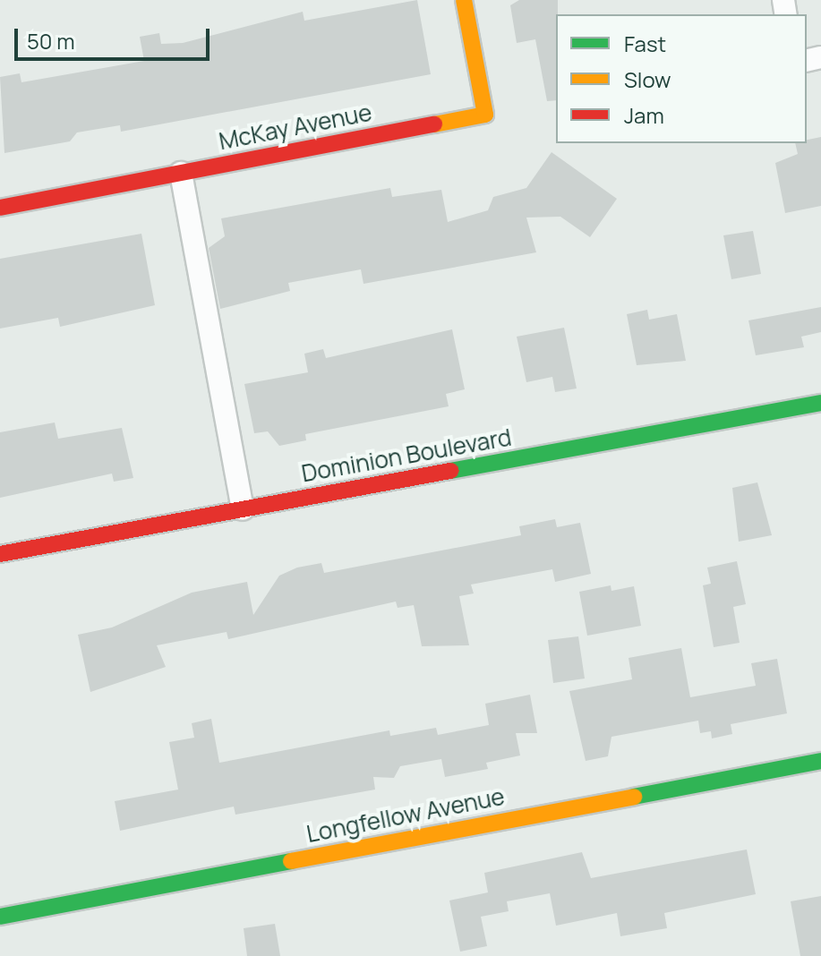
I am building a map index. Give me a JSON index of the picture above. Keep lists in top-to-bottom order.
{
  "streets": {
    "street": ["McKay Avenue", "Dominion Boulevard", "Longfellow Avenue"]
  },
  "legend": ["Fast", "Slow", "Jam"],
  "scale_bar": "50 m"
}
